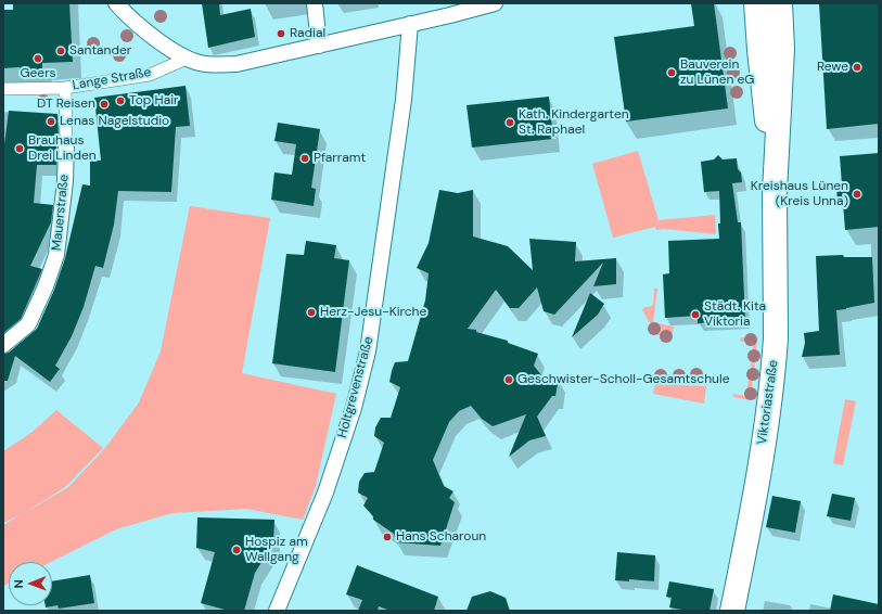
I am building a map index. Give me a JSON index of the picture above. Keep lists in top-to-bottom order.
{
  "streets": {
    "main road": ["Viktoriastraße"],
    "street": ["Lange Straße", "Mauerstraße", "Holtgrevenstraße"]
  },
  "crossings": [
    ["Lange Straße", "Mauerstraße"]
  ],
  "places": [
    "Radial",
    "Santander",
    "Geers",
    "Rewe",
    "Bauverein zu Lünen eG",
    "Top Hair",
    "DT Reisen",
    "Lenas Nagelstudio",
    "Kath. Kindergarten St. Raphael",
    "Brauhaus Drei Linden",
    "Pfarramt",
    "Kreishaus Lünen (Kreis Unna)",
    "Herz-Jesu-Kirche",
    "Städt. Kita Viktoria",
    "Geschwister-Scholl-Gesamtschule",
    "Hans Scharoun",
    "Hospiz am Wallgang"
  ],
  "north": "left"
}
